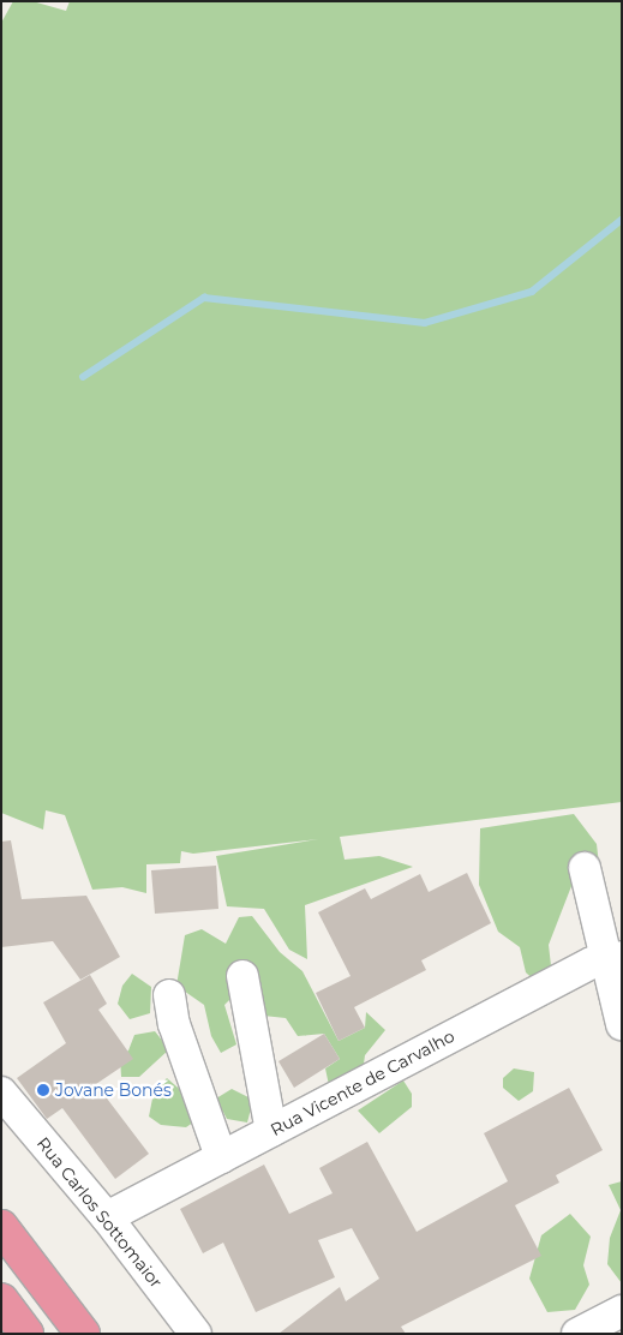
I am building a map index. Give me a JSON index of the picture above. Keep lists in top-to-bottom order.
{
  "streets": {
    "street": ["Rua Vicente de Carvalho", "Rua Carlos Sottomaior"]
  },
  "crossings": [
    ["Rua Vicente de Carvalho", "Rua Carlos Sottomaior"]
  ],
  "places": ["Jovane Bonés"]
}
